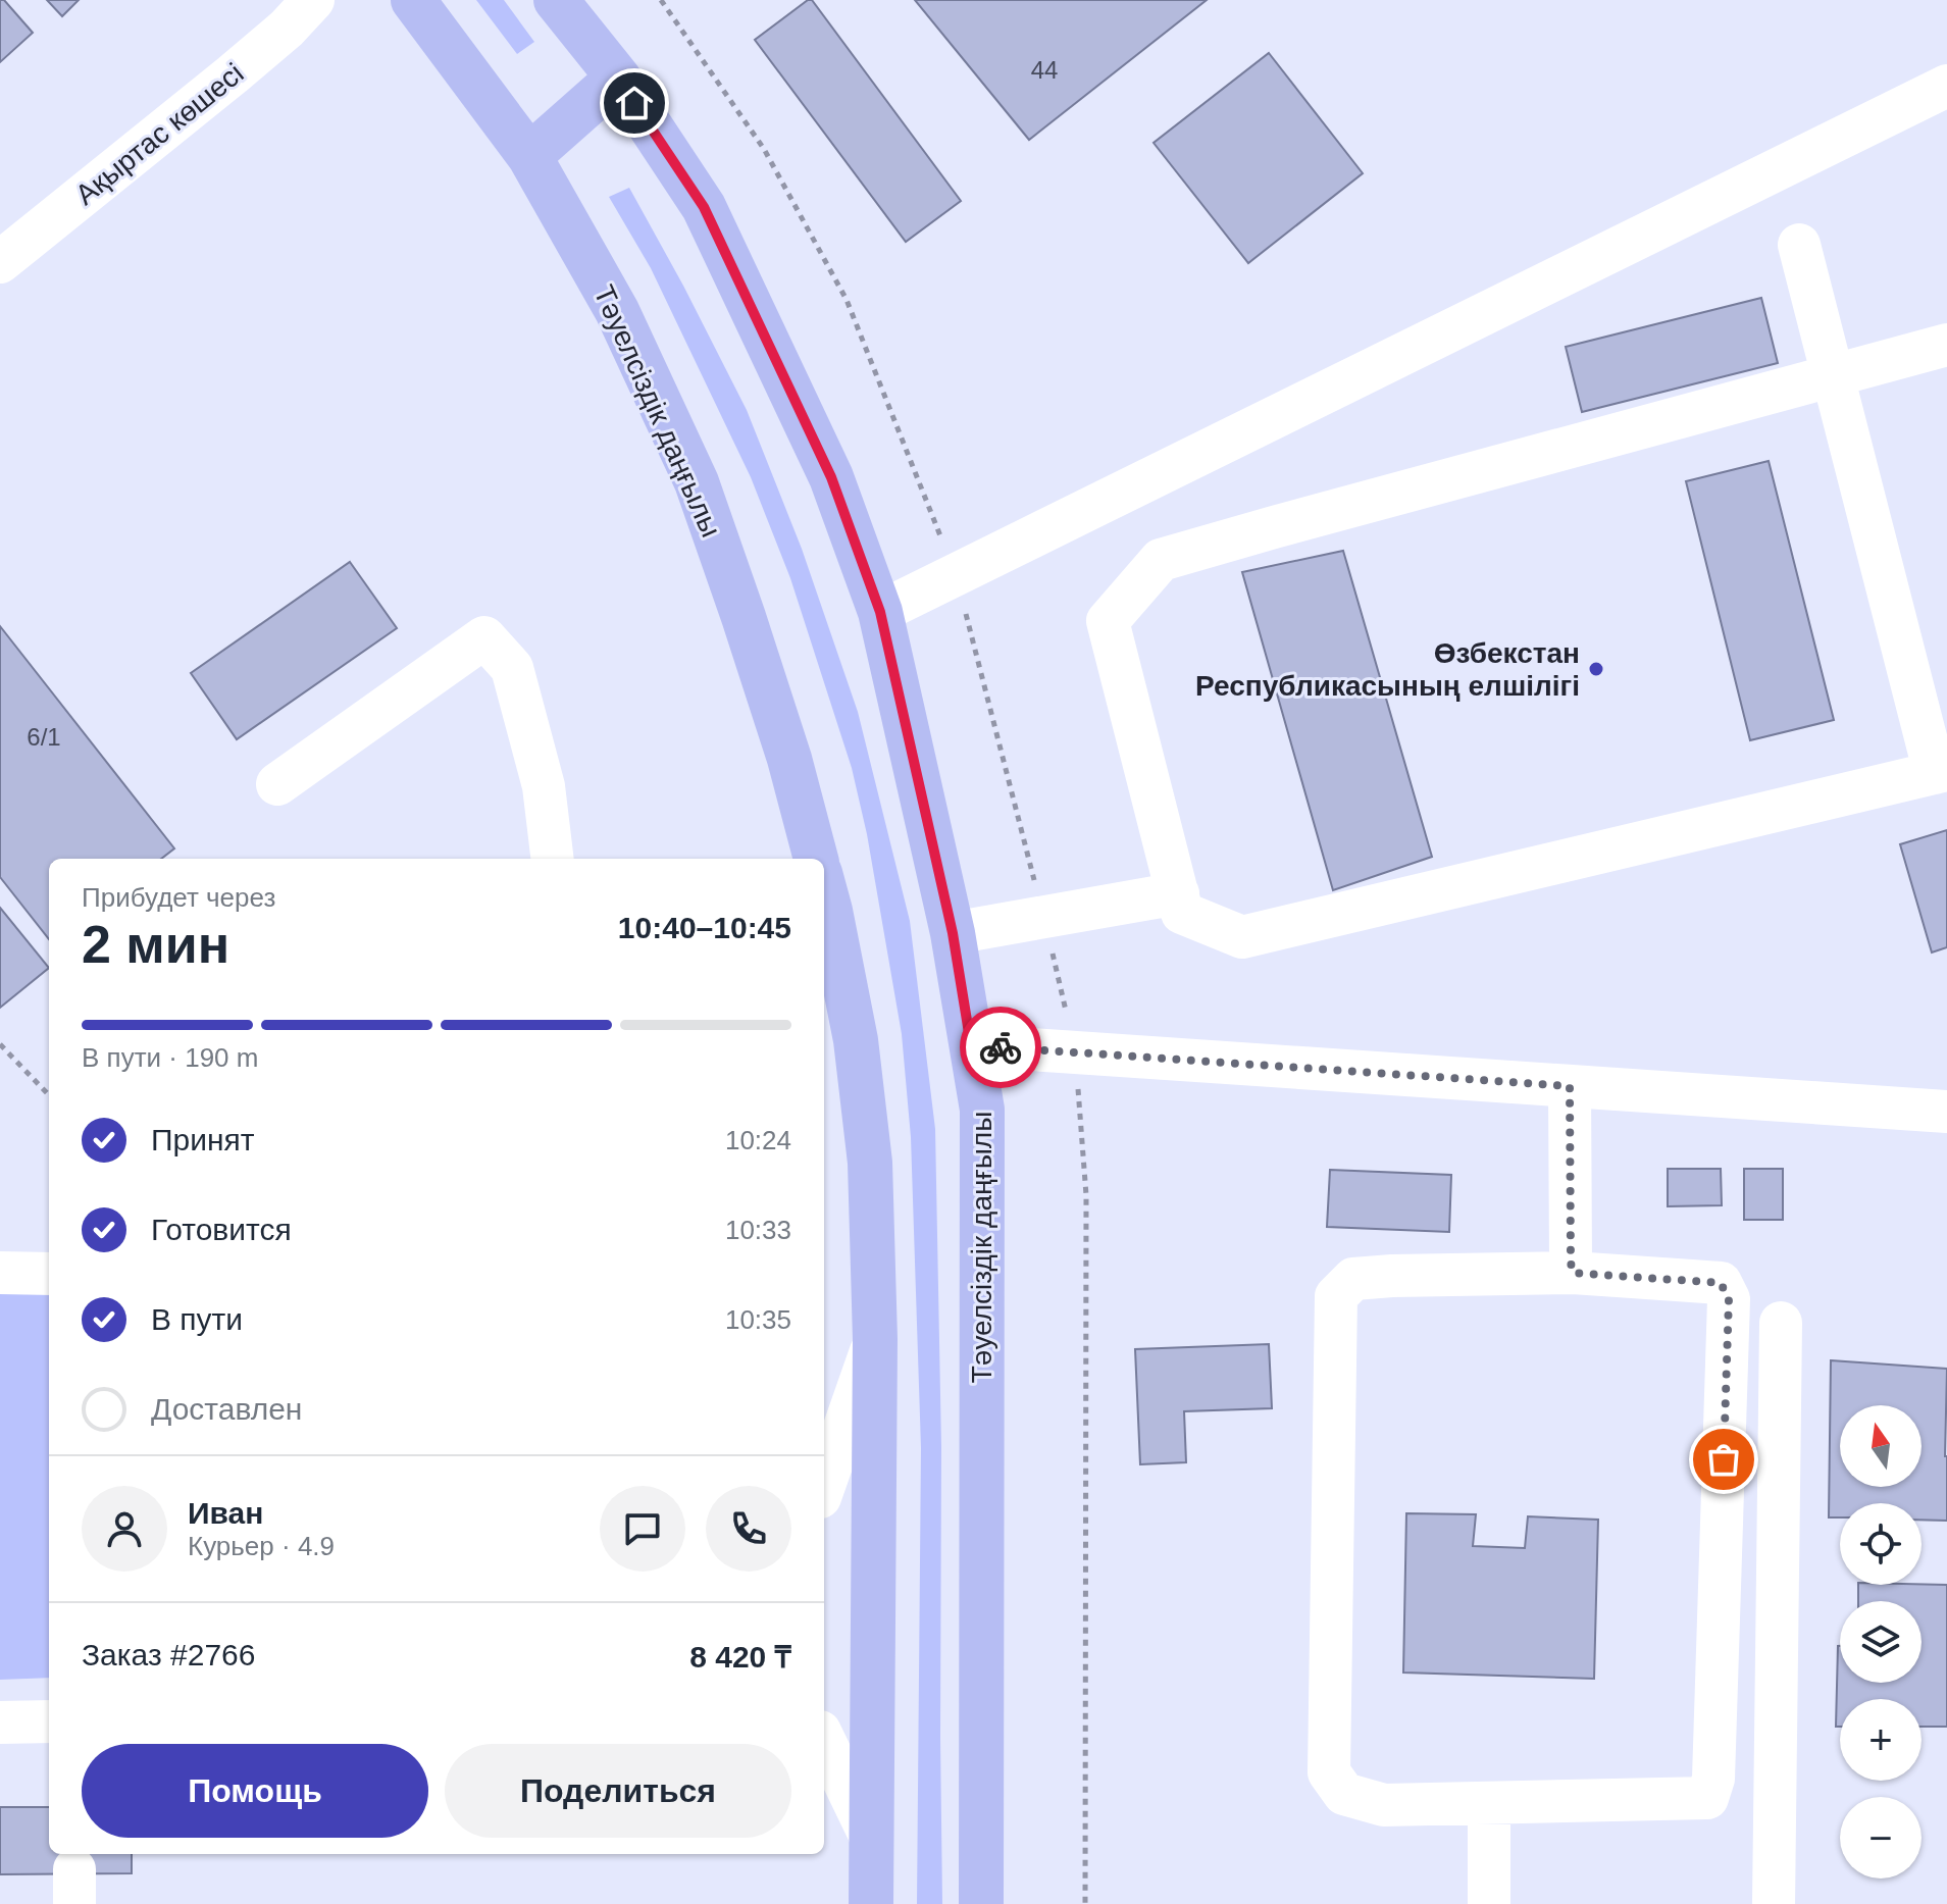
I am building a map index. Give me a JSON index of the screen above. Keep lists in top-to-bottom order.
{
  "streets": {
    "main road": ["Тәуелсіздік даңғылы"],
    "street": ["Ақыртас көшесі"]
  },
  "places": ["Өзбекстан Республикасының елшілігі"],
  "house_numbers": ["44", "6/1"],
  "north": "top",
  "page": {
    "heading": ["2 мин", "Прибудет через", "10:40–10:45"],
    "panel": [
      "Иван",
      "Курьер · 4.9",
      "Заказ #2766",
      "8 420 ₸"
    ],
    "bar": "В пути · 190 m",
    "list": [
      ["Принят", "10:24"],
      ["Готовится", "10:33"],
      ["В пути", "10:35"],
      "Доставлен"
    ],
    "map_buttons": ["+", "−"],
    "buttons": ["Помощь", "Поделиться"]
  }
}
